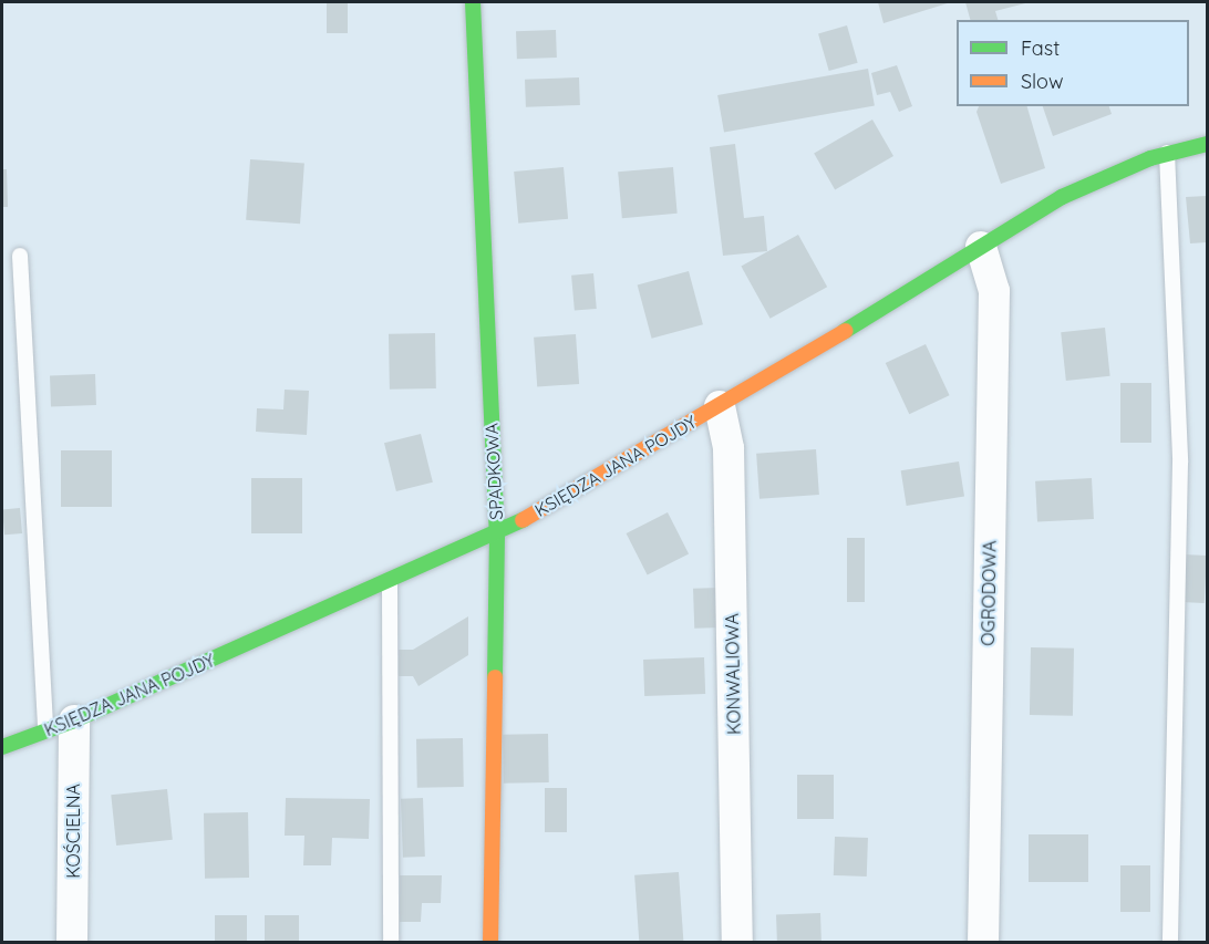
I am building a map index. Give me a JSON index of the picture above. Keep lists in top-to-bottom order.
{
  "streets": {
    "street": [
      "KSIĘDZA JANA POJDY",
      "SPADKOWA",
      "OGRODOWA",
      "KONWALIOWA",
      "KOŚCIELNA"
    ]
  },
  "crossings": [
    ["KSIĘDZA JANA POJDY", "SPADKOWA"],
    ["KSIĘDZA JANA POJDY", "OGRODOWA"],
    ["KSIĘDZA JANA POJDY", "KONWALIOWA"],
    ["KSIĘDZA JANA POJDY", "KOŚCIELNA"]
  ],
  "legend": ["Fast", "Slow"]
}
